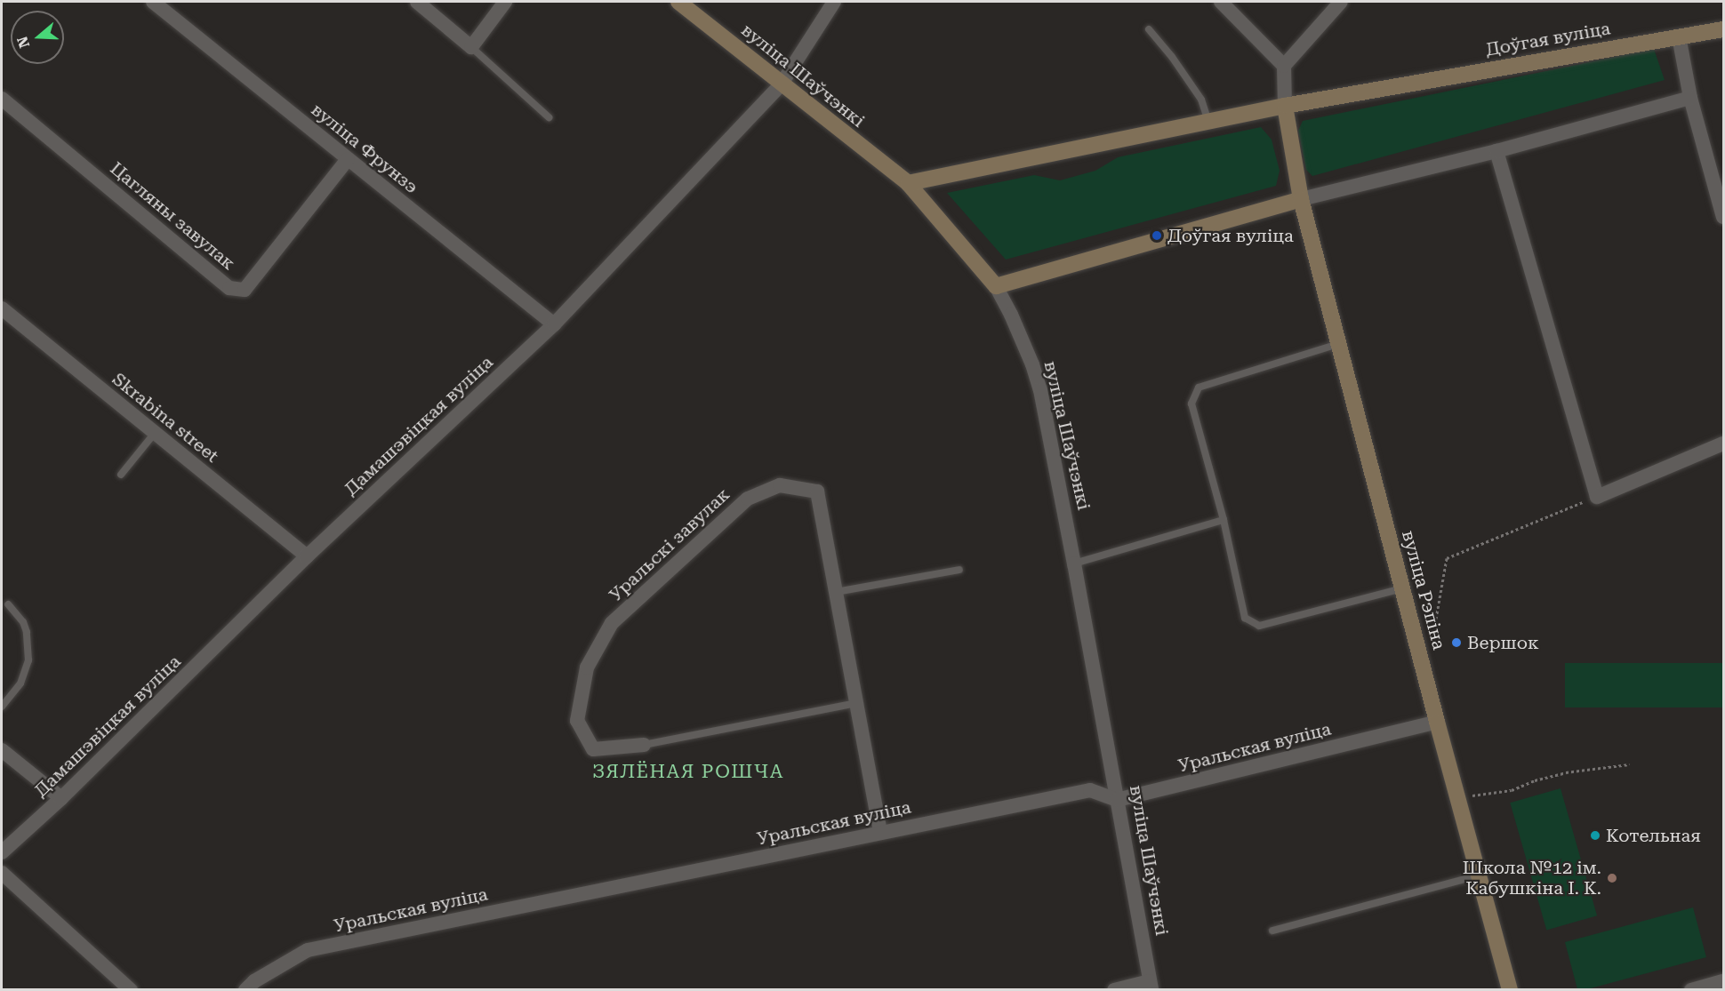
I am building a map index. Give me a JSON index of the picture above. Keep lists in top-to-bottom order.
{
  "streets": {
    "street": [
      "Доўгая вуліца",
      "вуліца Шаўчэнкі",
      "вуліца Фрунзэ",
      "Цагляны завулак",
      "Skrabina street",
      "Дамашэвіцкая вуліца",
      "Уральскі завулак",
      "вуліца Рэпіна",
      "Уральская вуліца"
    ]
  },
  "crossings": [
    ["Доўгая вуліца", "вуліца Шаўчэнкі"],
    ["вуліца Шаўчэнкі", "Дамашэвіцкая вуліца"],
    ["вуліца Шаўчэнкі", "Уральская вуліца"],
    ["вуліца Фрунзэ", "Цагляны завулак"],
    ["вуліца Фрунзэ", "Дамашэвіцкая вуліца"],
    ["Skrabina street", "Дамашэвіцкая вуліца"],
    ["Уральскі завулак", "Уральская вуліца"],
    ["вуліца Рэпіна", "Уральская вуліца"]
  ],
  "districts": ["ЗЯЛЁНАЯ РОШЧА"],
  "places": [
    "Доўгая вуліца",
    "Вершок",
    "Котельная",
    "Школа №12 ім. Кабушкіна І. К."
  ],
  "north": "left"
}
